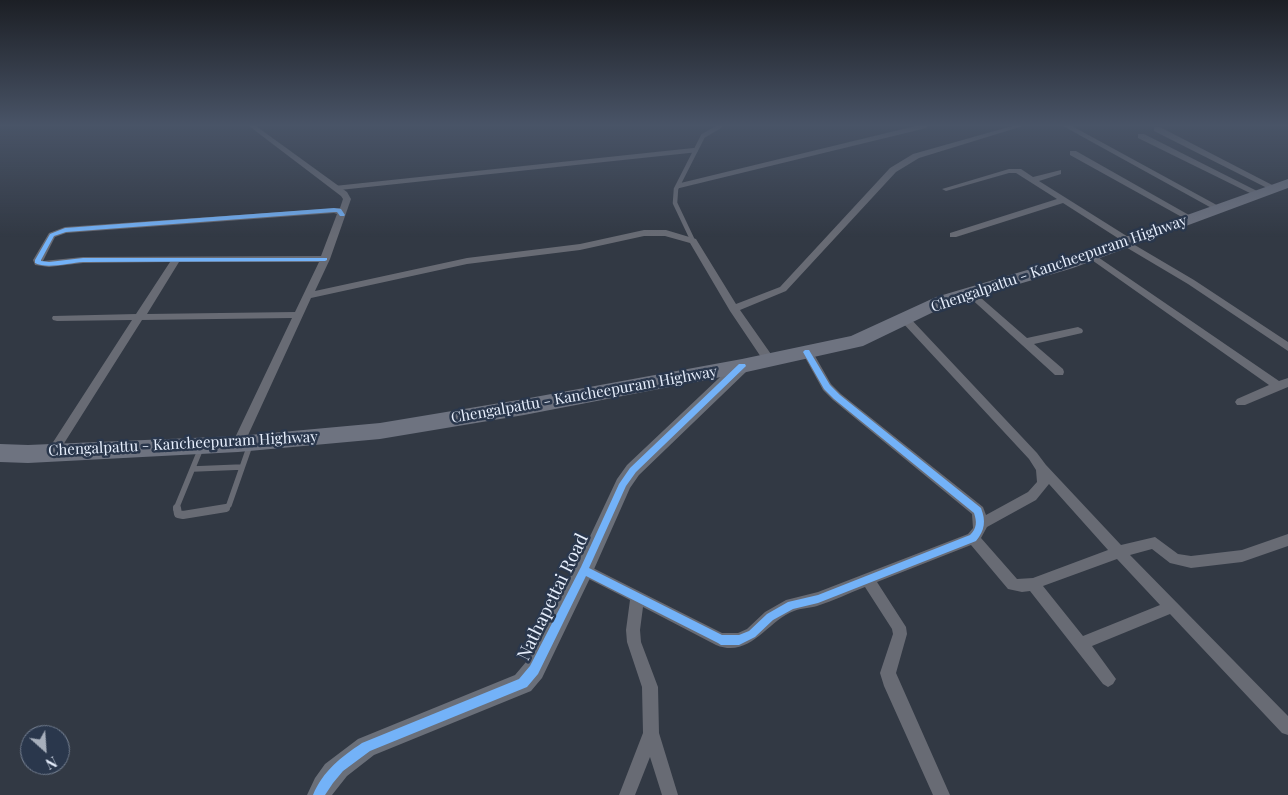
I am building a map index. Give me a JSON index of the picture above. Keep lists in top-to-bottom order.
{
  "streets": {
    "highway": ["Chengalpattu - Kancheepuram Highway"],
    "street": ["Nathapettai Road"]
  },
  "crossings": [
    ["Chengalpattu - Kancheepuram Highway", "Nathapettai Road"]
  ],
  "north": "bottom right"
}
